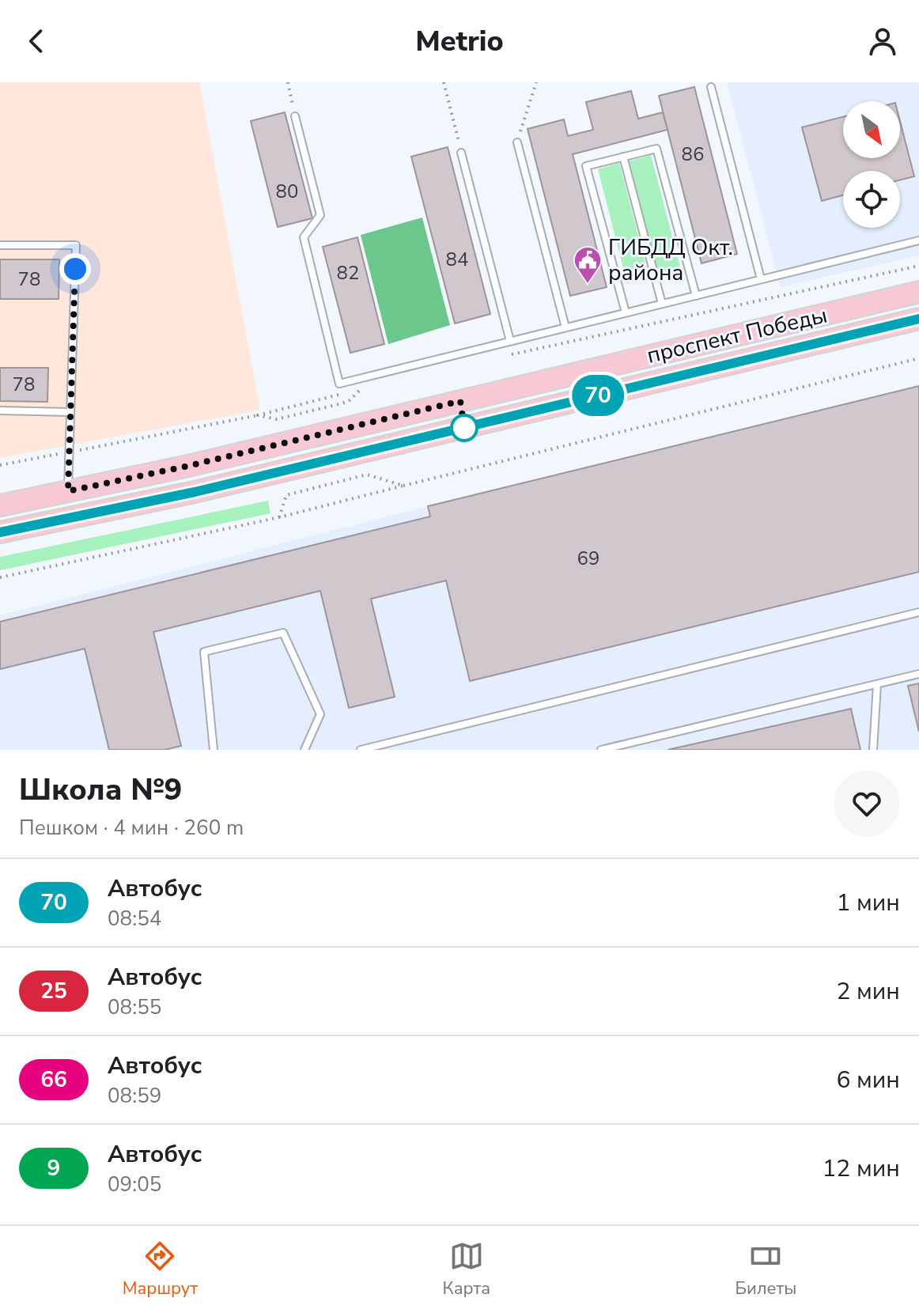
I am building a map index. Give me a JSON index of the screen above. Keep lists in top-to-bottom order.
{
  "streets": {
    "main road": ["проспект Победы"]
  },
  "places": {
    "public building": ["ГИБДД Окт. района"]
  },
  "lines": ["bus line 70"],
  "house_numbers": [
    "86",
    "80",
    "84",
    "82",
    "78",
    "78",
    "69"
  ],
  "north": "bottom right",
  "page": {
    "header": "Metrio",
    "on_map": "70",
    "heading": ["Школа №9", "Пешком · 4 мин · 260 m"],
    "list": [
      {
        "mark": "70",
        "name": "Автобус",
        "note": "08:54",
        "value": "1 мин"
      },
      {
        "mark": "25",
        "name": "Автобус",
        "note": "08:55",
        "value": "2 мин"
      },
      {
        "mark": "66",
        "name": "Автобус",
        "note": "08:59",
        "value": "6 мин"
      },
      {
        "mark": "9",
        "name": "Автобус",
        "note": "09:05",
        "value": "12 мин"
      }
    ],
    "tabs": ["Маршрут", "Карта", "Билеты"]
  }
}
